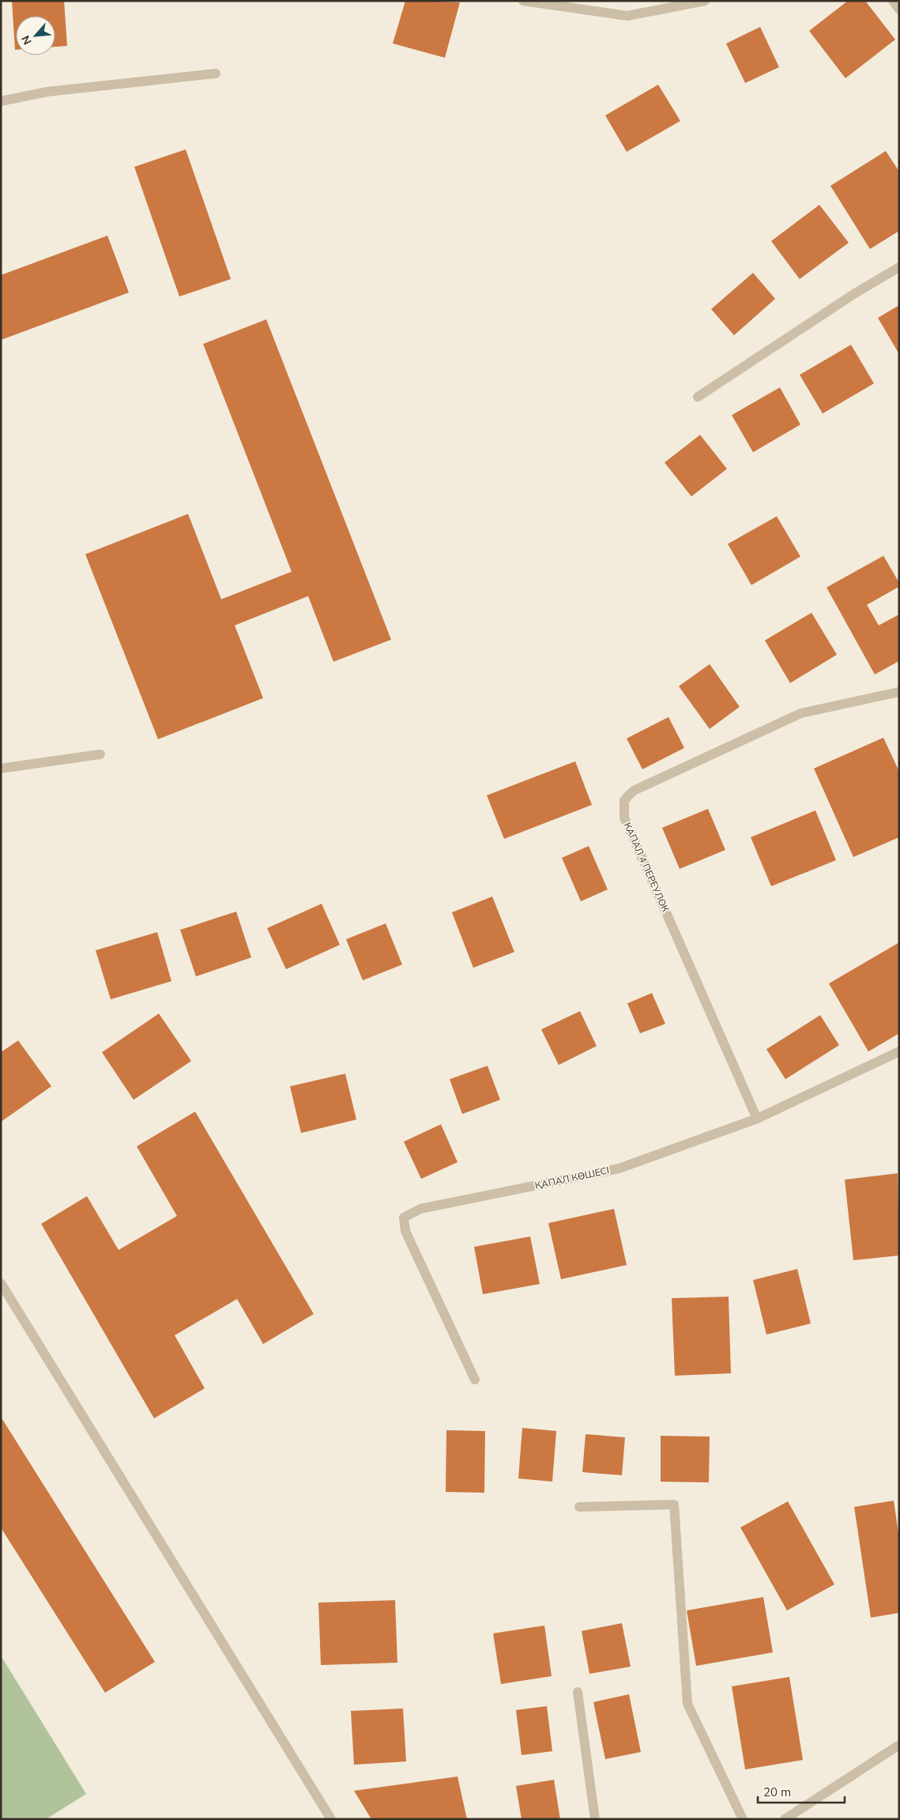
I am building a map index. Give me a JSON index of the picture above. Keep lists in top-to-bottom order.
{
  "streets": {
    "street": ["КАПАЛ 4 ПЕРЕУЛОК", "ҚАПАЛ КӨШЕСІ"]
  },
  "crossings": [
    ["КАПАЛ 4 ПЕРЕУЛОК", "ҚАПАЛ КӨШЕСІ"]
  ],
  "scale_bar": "20 m",
  "north": "bottom left"
}
